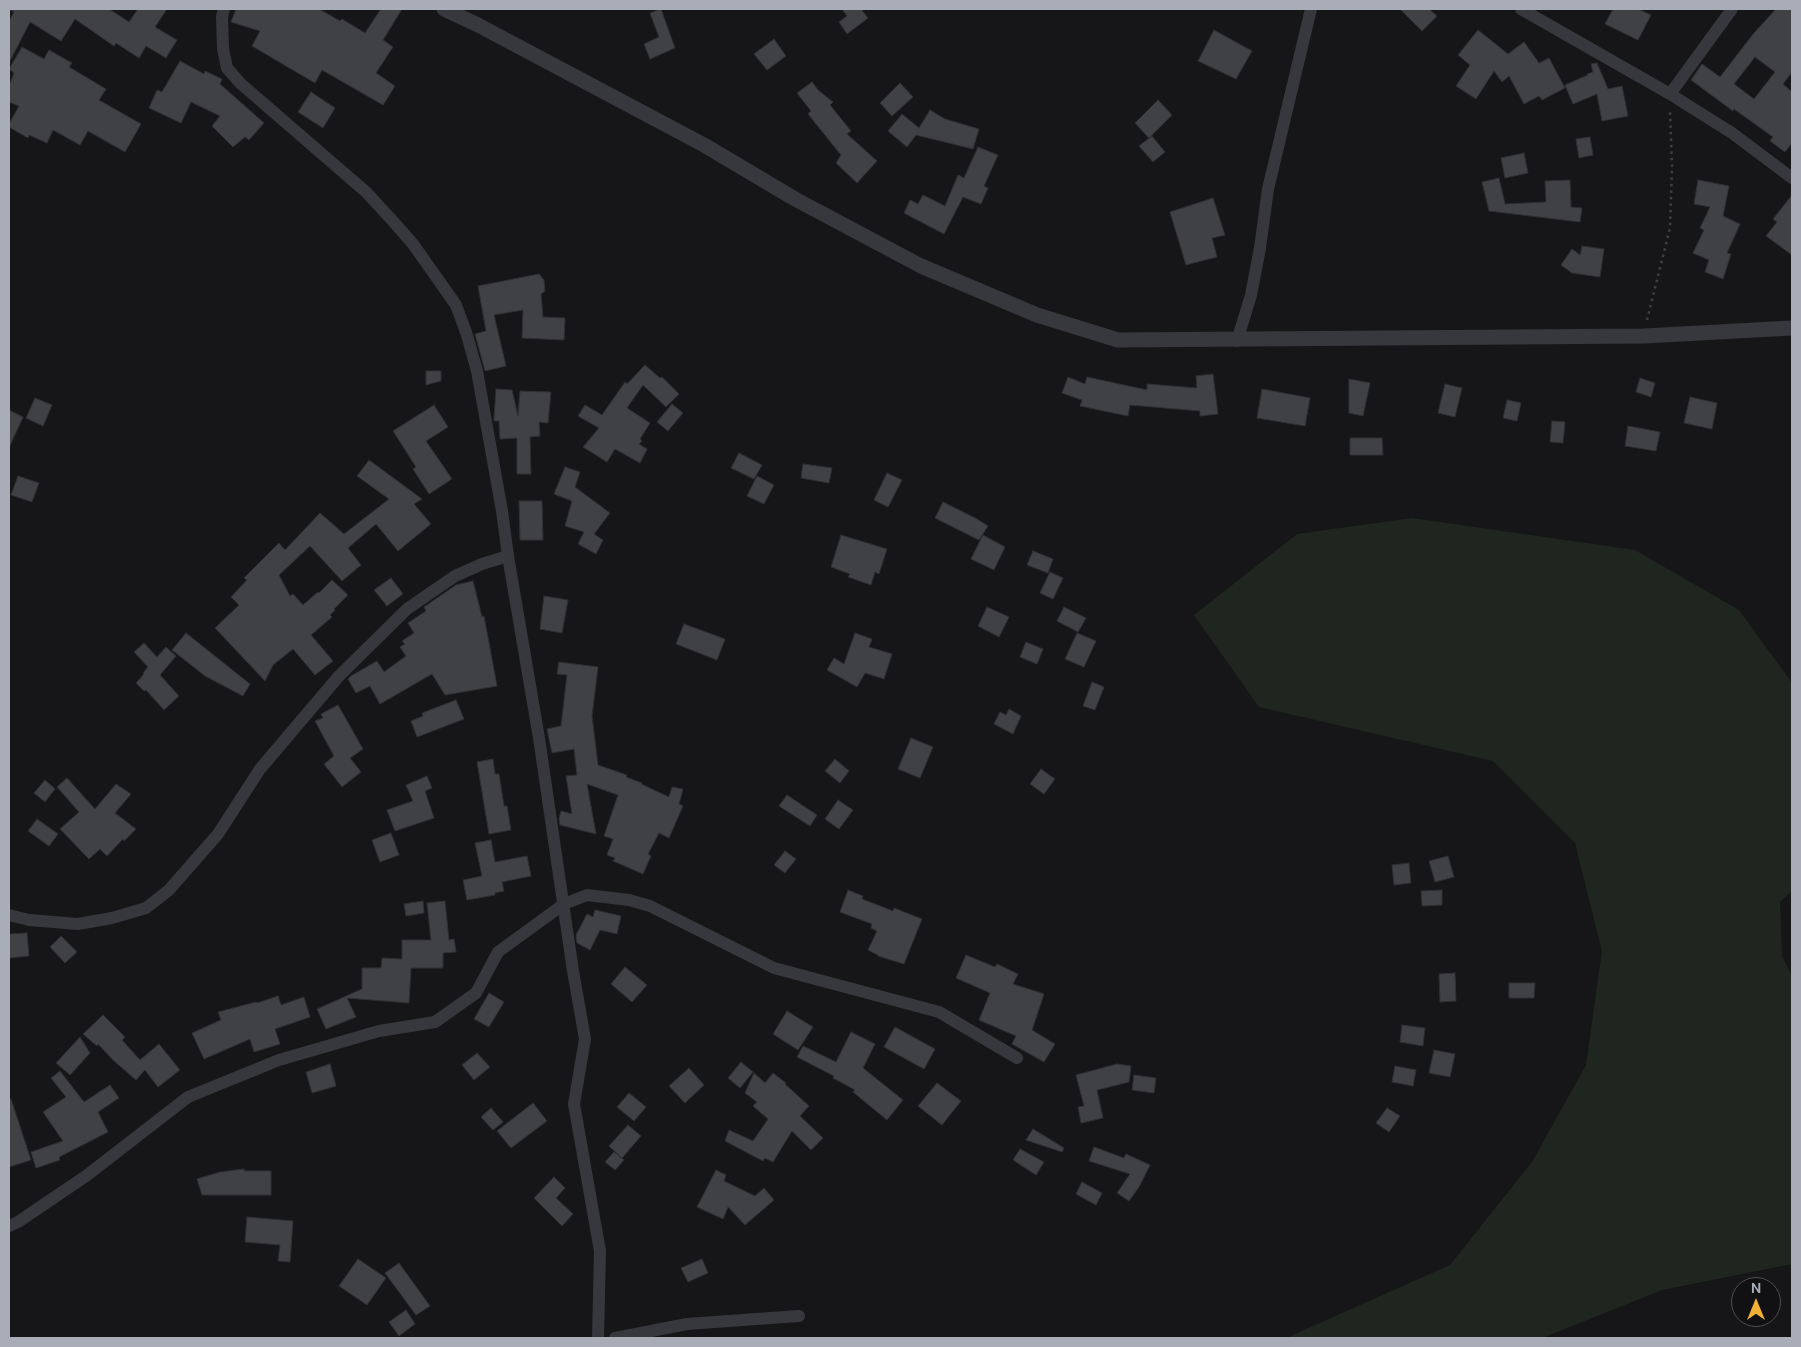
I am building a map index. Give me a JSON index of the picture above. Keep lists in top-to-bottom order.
{
  "north": "top"
}
